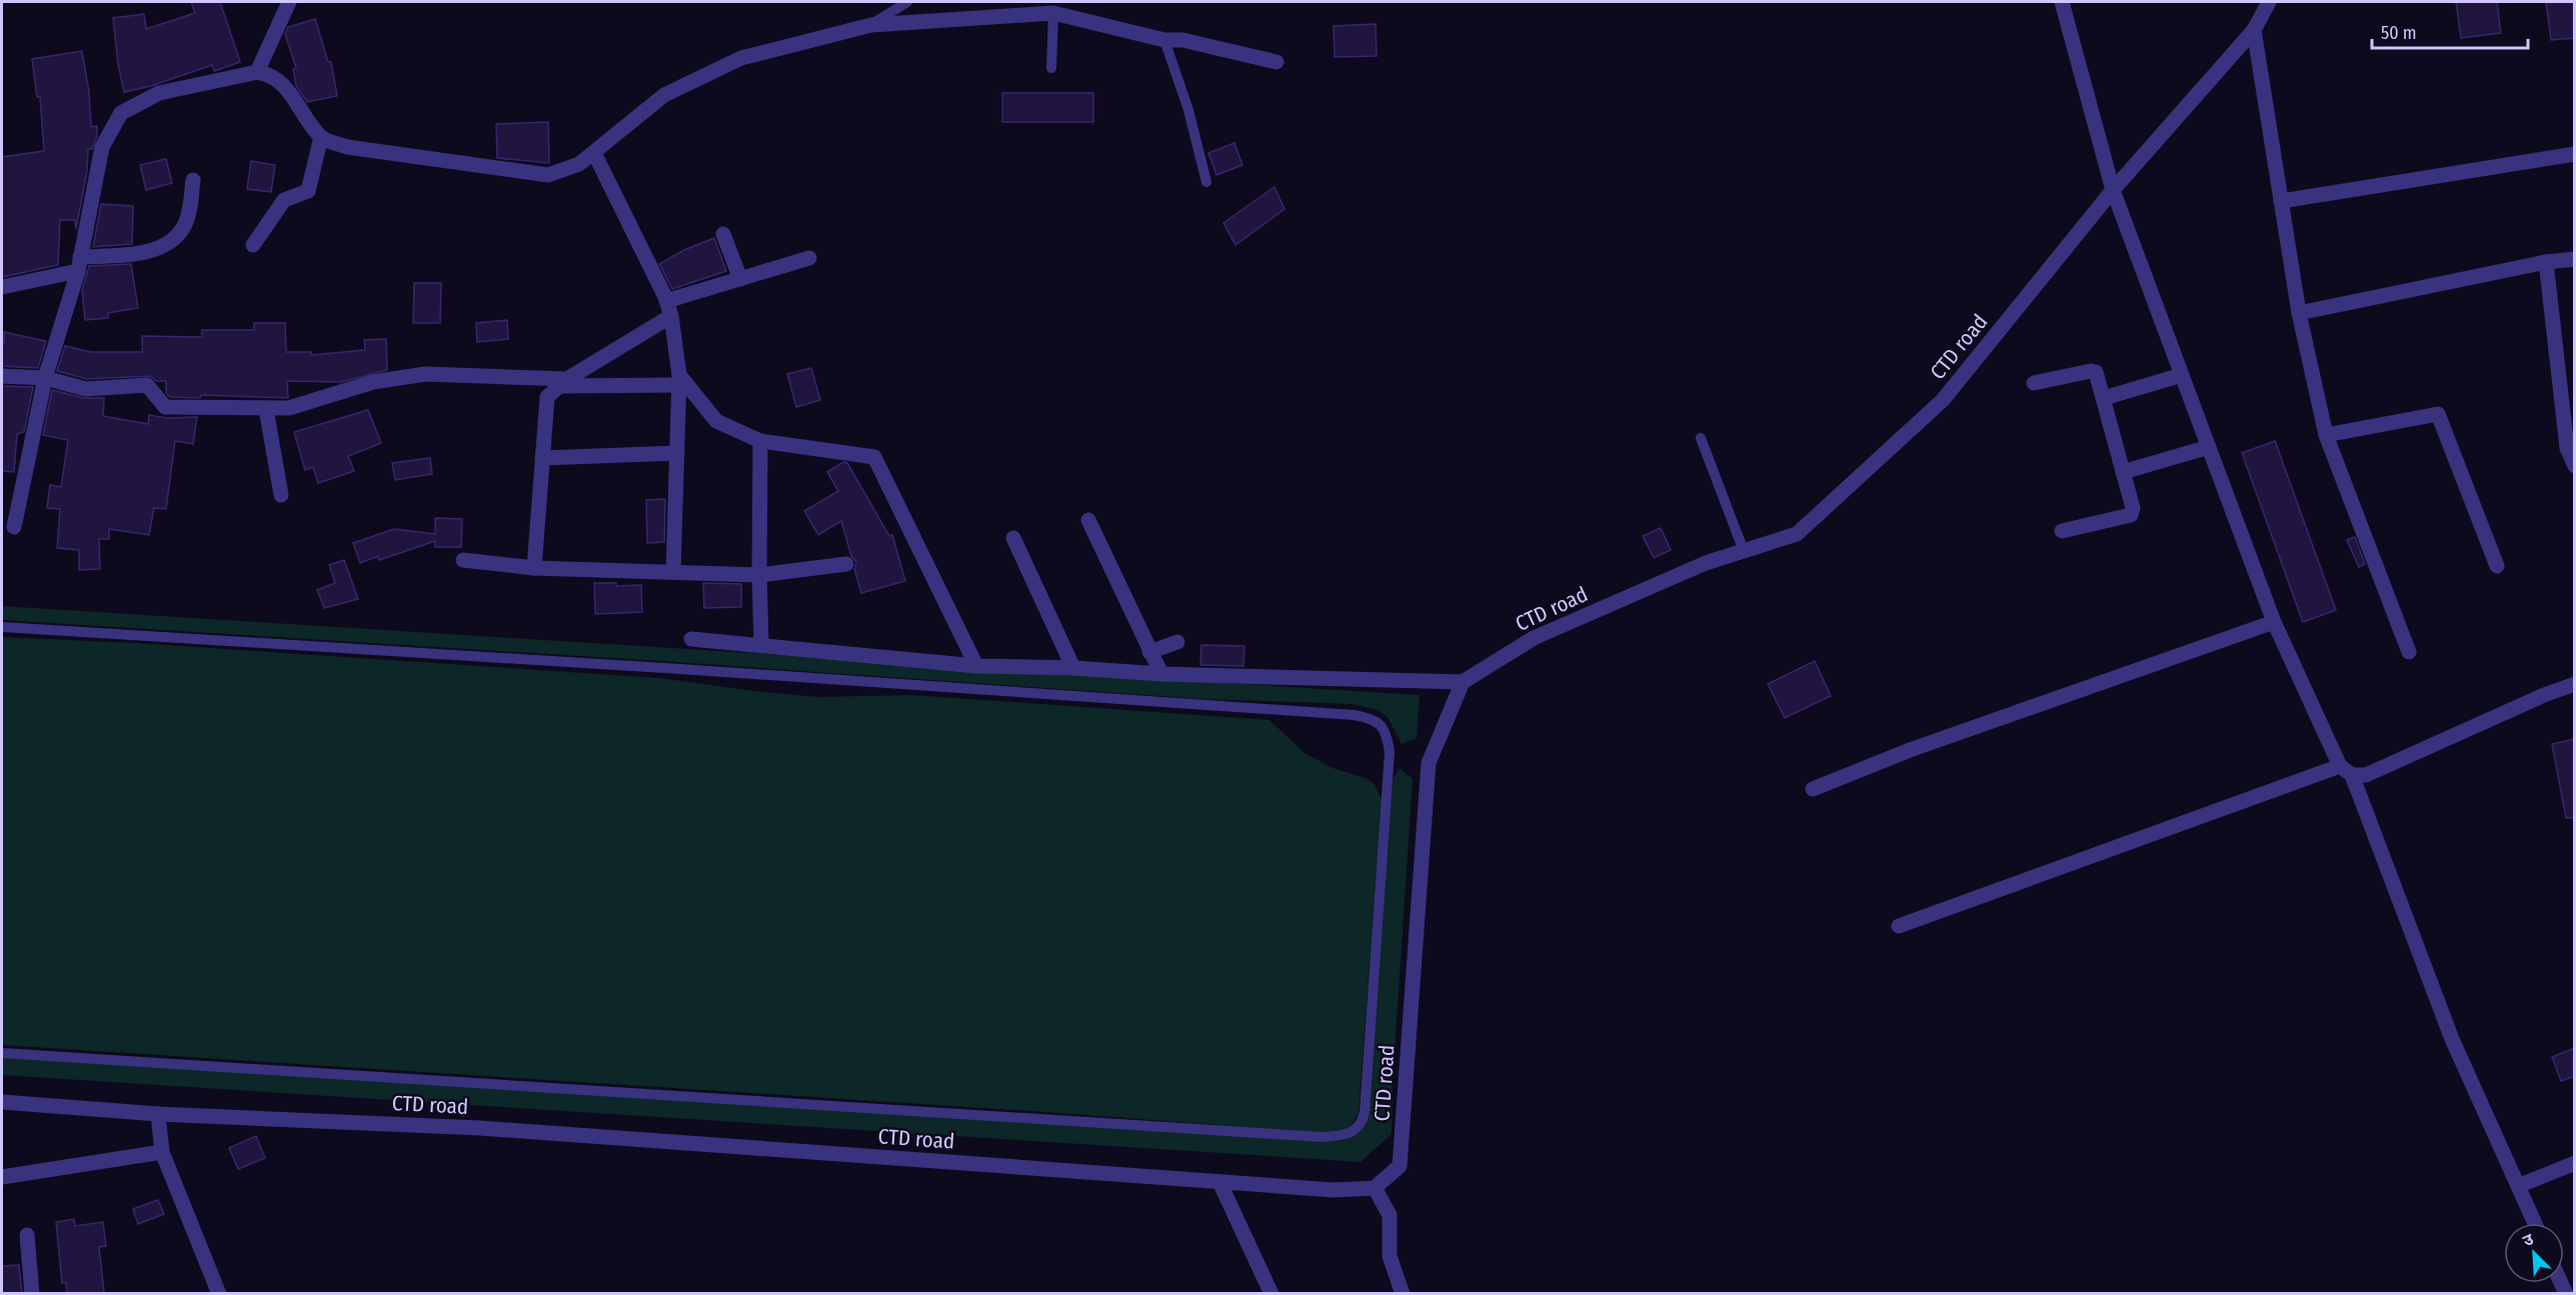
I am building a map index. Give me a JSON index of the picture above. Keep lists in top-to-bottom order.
{
  "streets": {
    "street": ["CTD road"]
  },
  "scale_bar": "50 m",
  "north": "top left"
}
